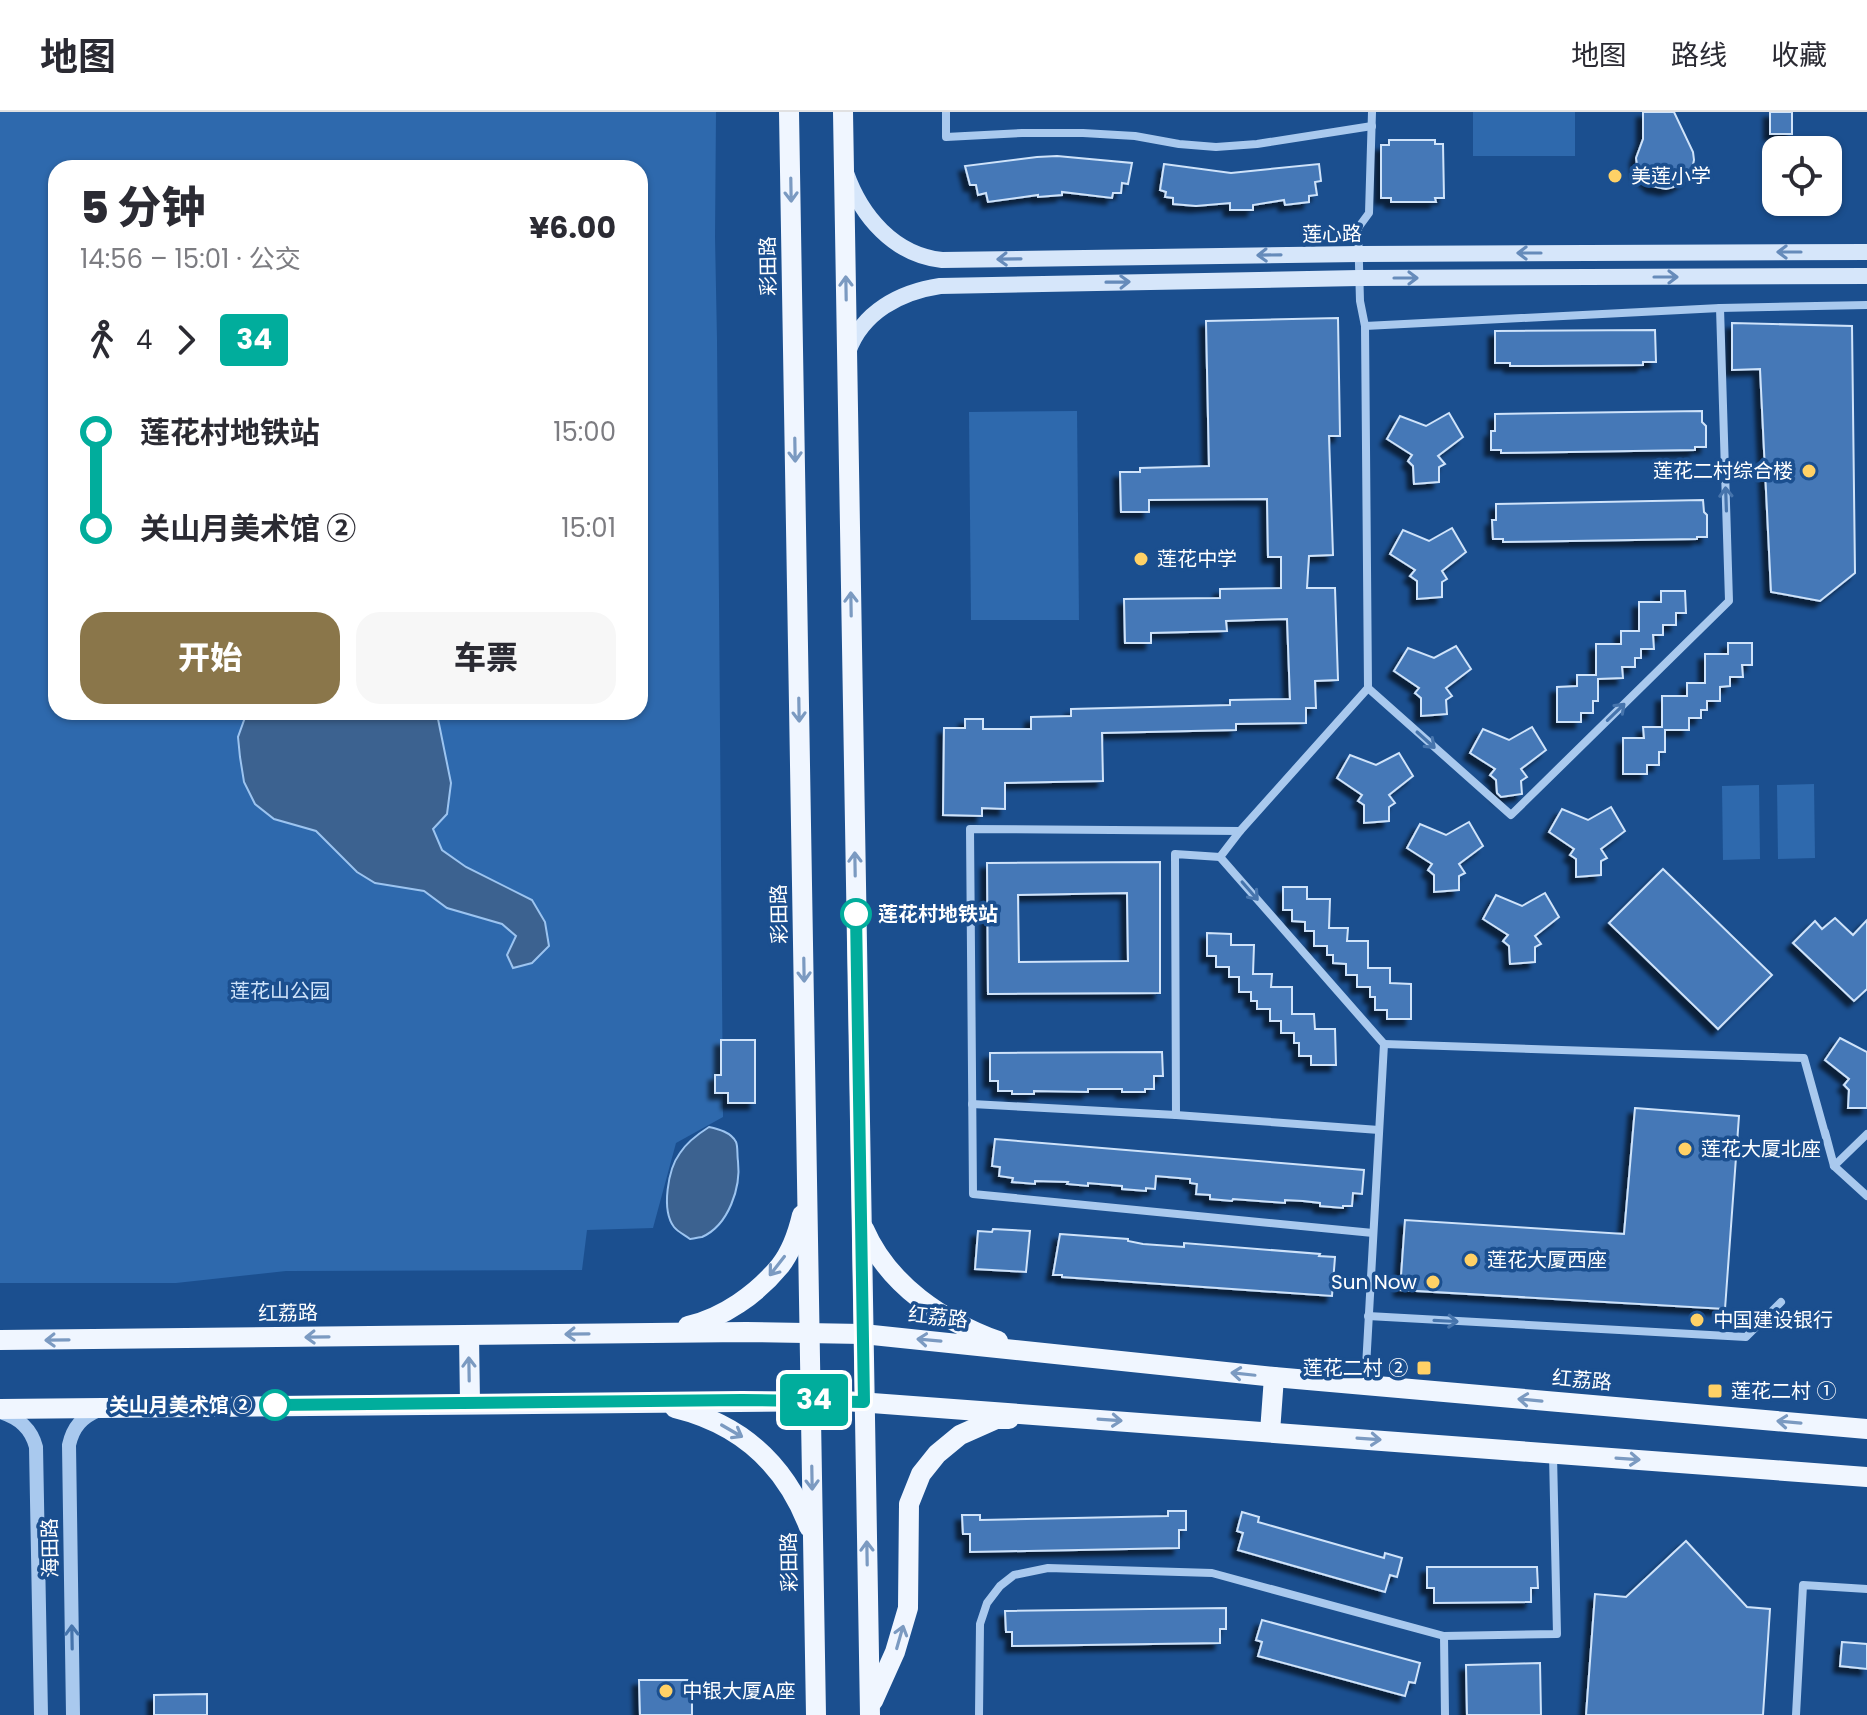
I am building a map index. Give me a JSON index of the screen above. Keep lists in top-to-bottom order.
{
  "streets": {
    "main road": ["莲心路", "彩田路", "红荔路"],
    "street": ["海田路"]
  },
  "crossings": [
    ["彩田路", "红荔路"]
  ],
  "parks": ["莲花山公园"],
  "places": {
    "other": [
      "美莲小学",
      "莲花二村综合楼",
      "莲花中学",
      "莲花村地铁站",
      "莲花大厦北座",
      "莲花大厦西座",
      "Sun Now",
      "中国建设银行",
      "关山月美术馆 ②",
      "中银大厦A座"
    ],
    "transit": ["莲花二村 ②", "莲花二村 ①"]
  },
  "lines": ["bus line 34"],
  "page": {
    "header": "地图",
    "nav": ["地图", "路线", "收藏"],
    "on_map": "34",
    "heading": ["5 分钟", "14:56 – 15:01 · 公交", "¥6.00"],
    "legs": ["4", "34"],
    "list": [
      {
        "name": "莲花村地铁站",
        "value": "15:00"
      },
      {
        "name": "关山月美术馆 ②",
        "value": "15:01"
      }
    ],
    "buttons": ["开始", "车票"]
  }
}
